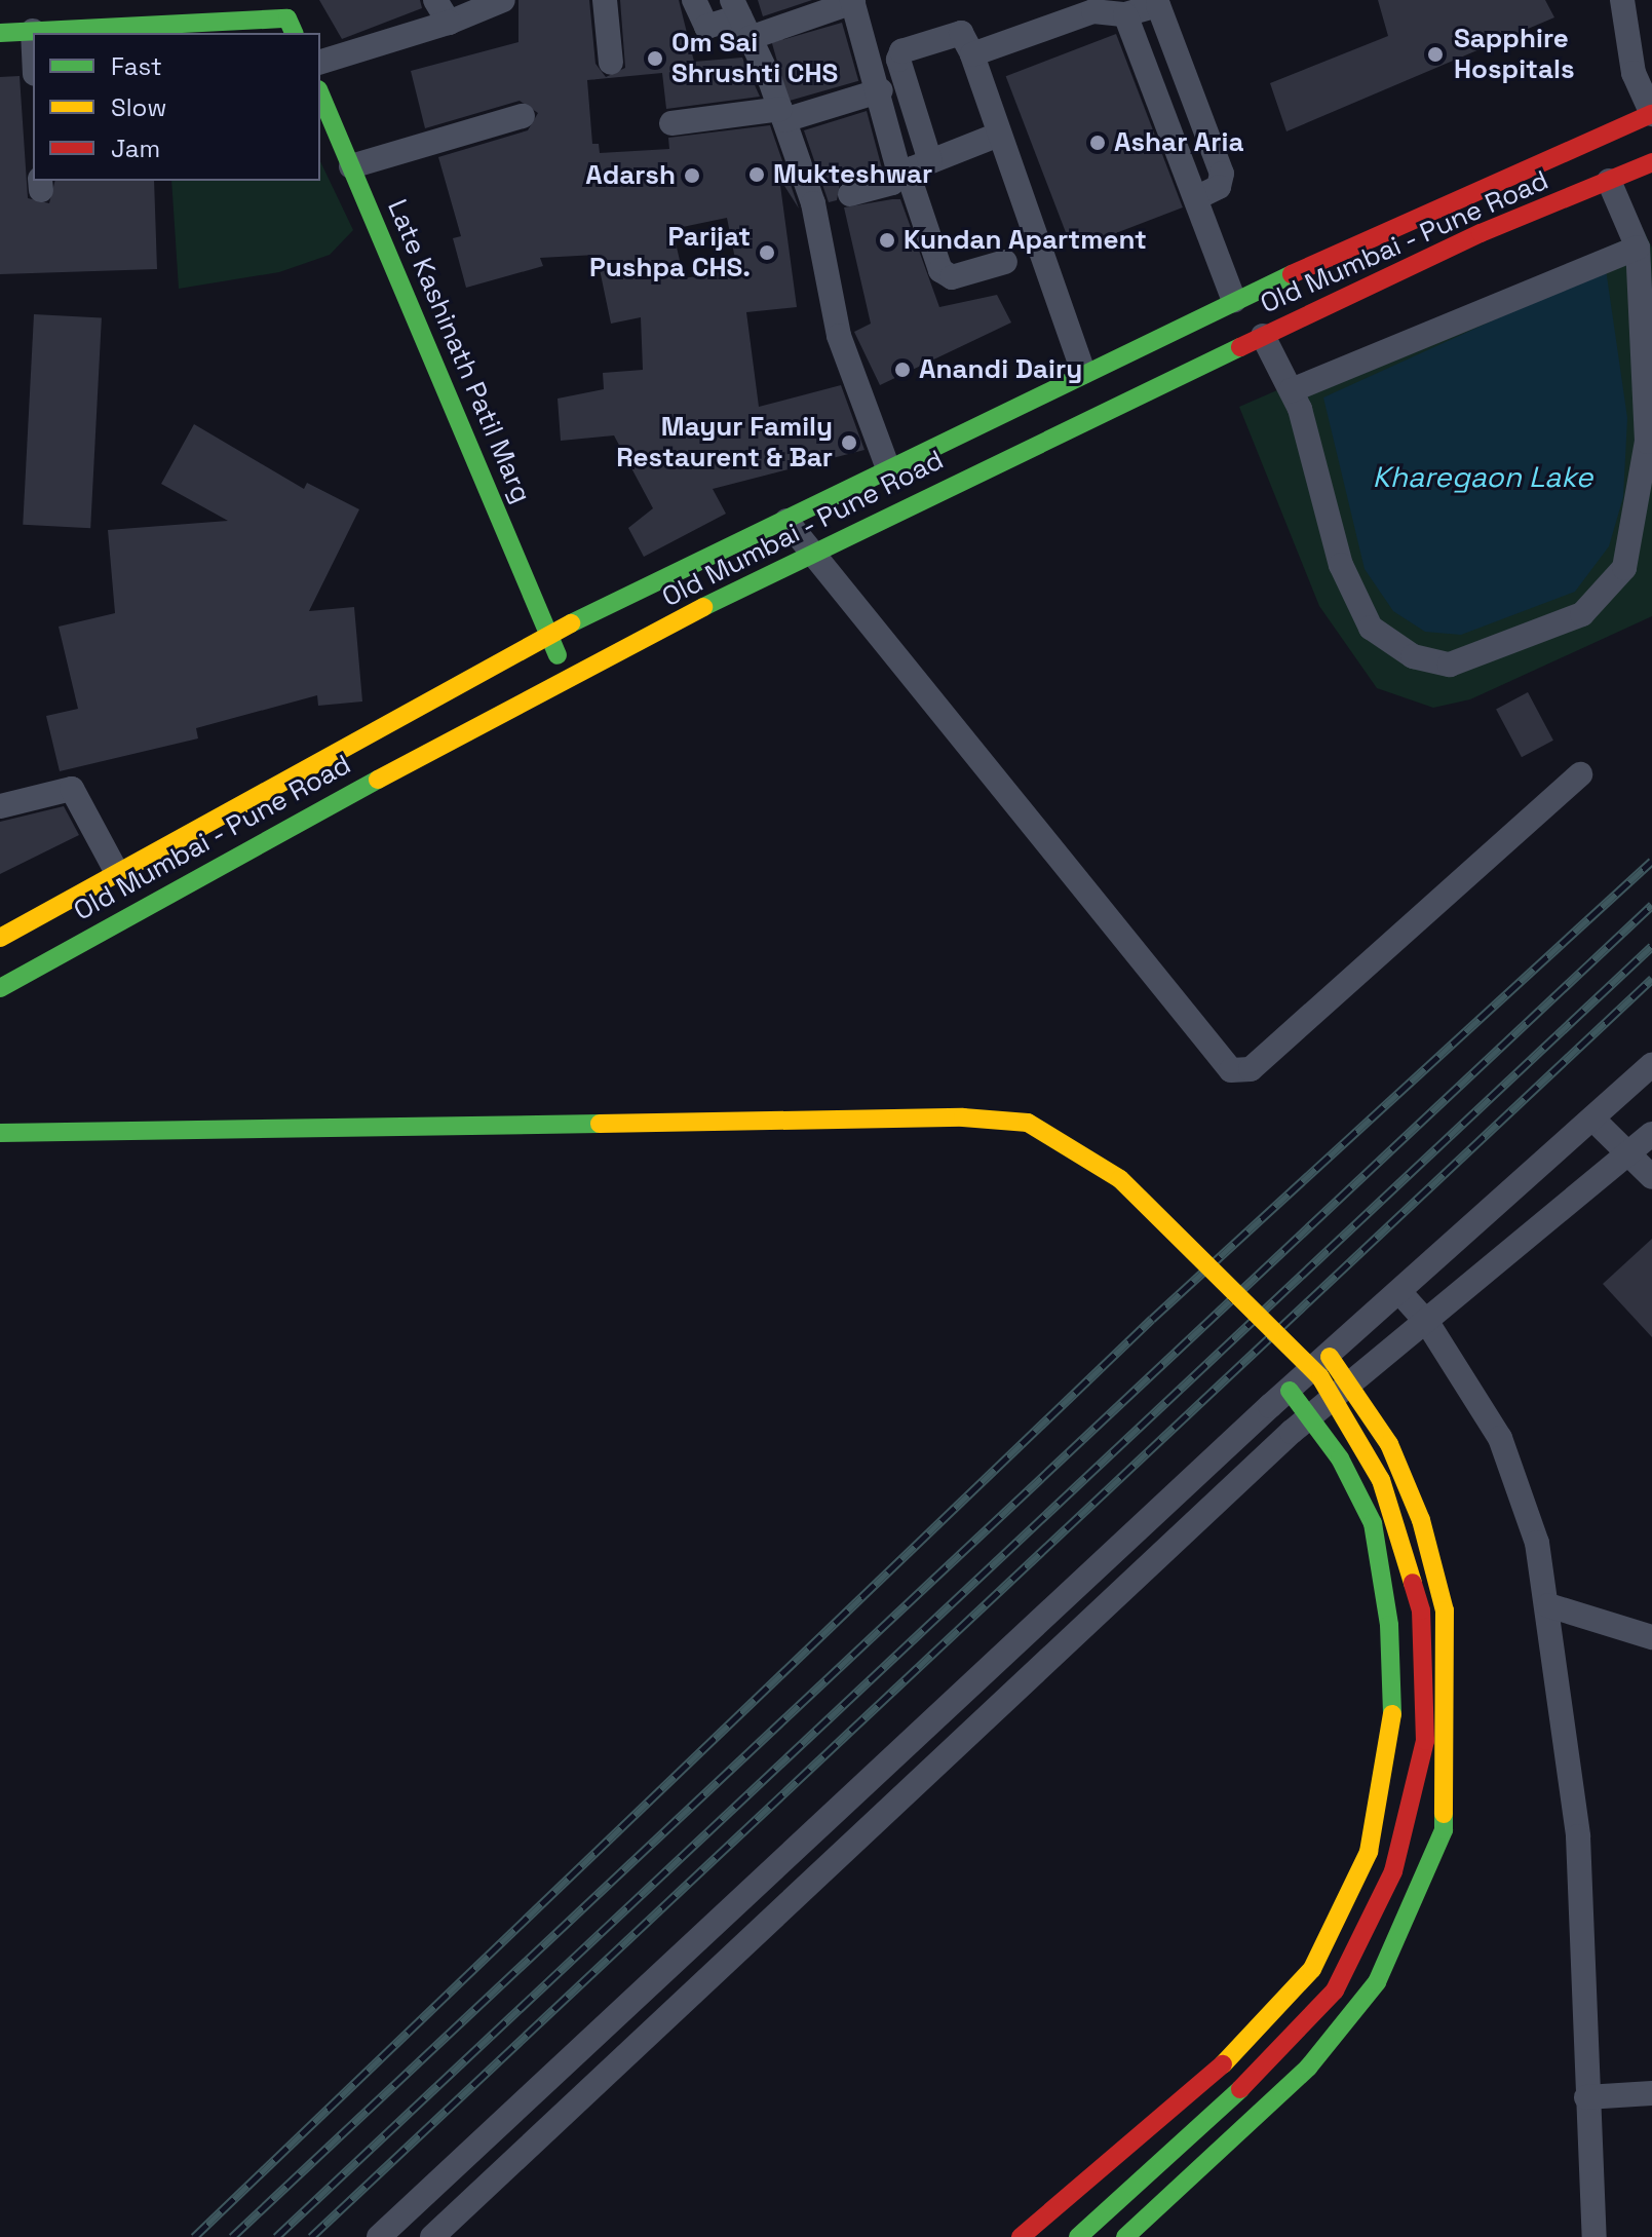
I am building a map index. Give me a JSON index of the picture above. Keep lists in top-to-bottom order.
{
  "streets": {
    "street": ["Old Mumbai - Pune Road", "Late Kashinath Patil Marg"]
  },
  "crossings": [
    ["Old Mumbai - Pune Road", "Late Kashinath Patil Marg"]
  ],
  "water": ["Kharegaon Lake"],
  "places": [
    "Sapphire Hospitals",
    "Om Sai Shrushti CHS",
    "Ashar Aria",
    "Mukteshwar",
    "Adarsh",
    "Kundan Apartment",
    "Parijat Pushpa CHS.",
    "Anandi Dairy",
    "Mayur Family Restaurent & Bar"
  ],
  "legend": ["Fast", "Slow", "Jam"]
}
